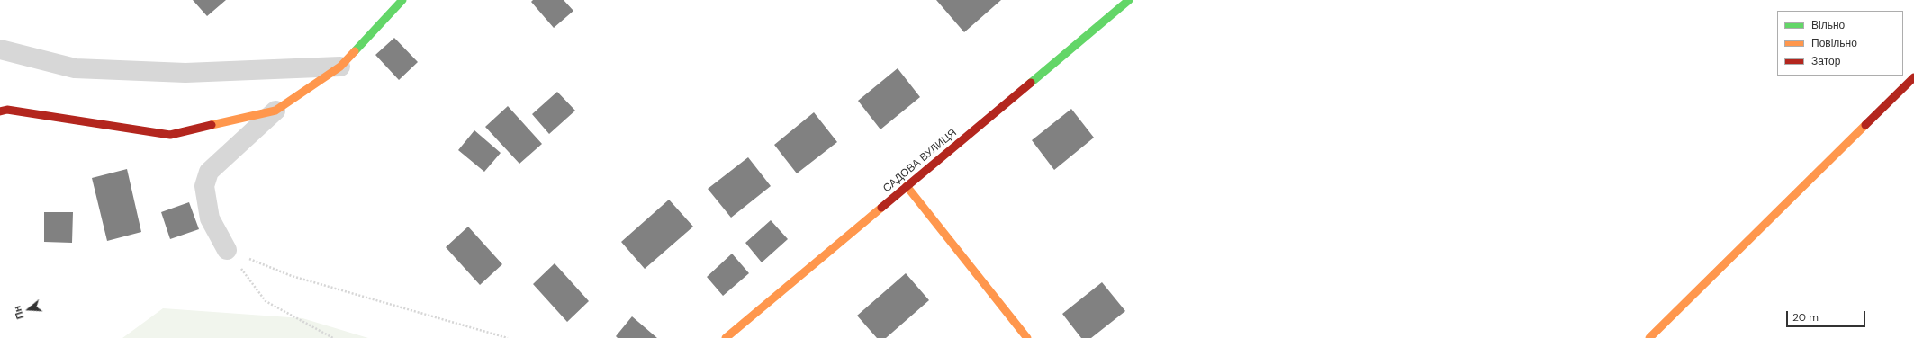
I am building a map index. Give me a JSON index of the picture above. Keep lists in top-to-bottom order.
{
  "streets": {
    "street": ["САДОВА ВУЛИЦЯ"]
  },
  "legend": ["Вільно", "Повільно", "Затор"],
  "scale_bar": "20 m",
  "north": "left"
}
